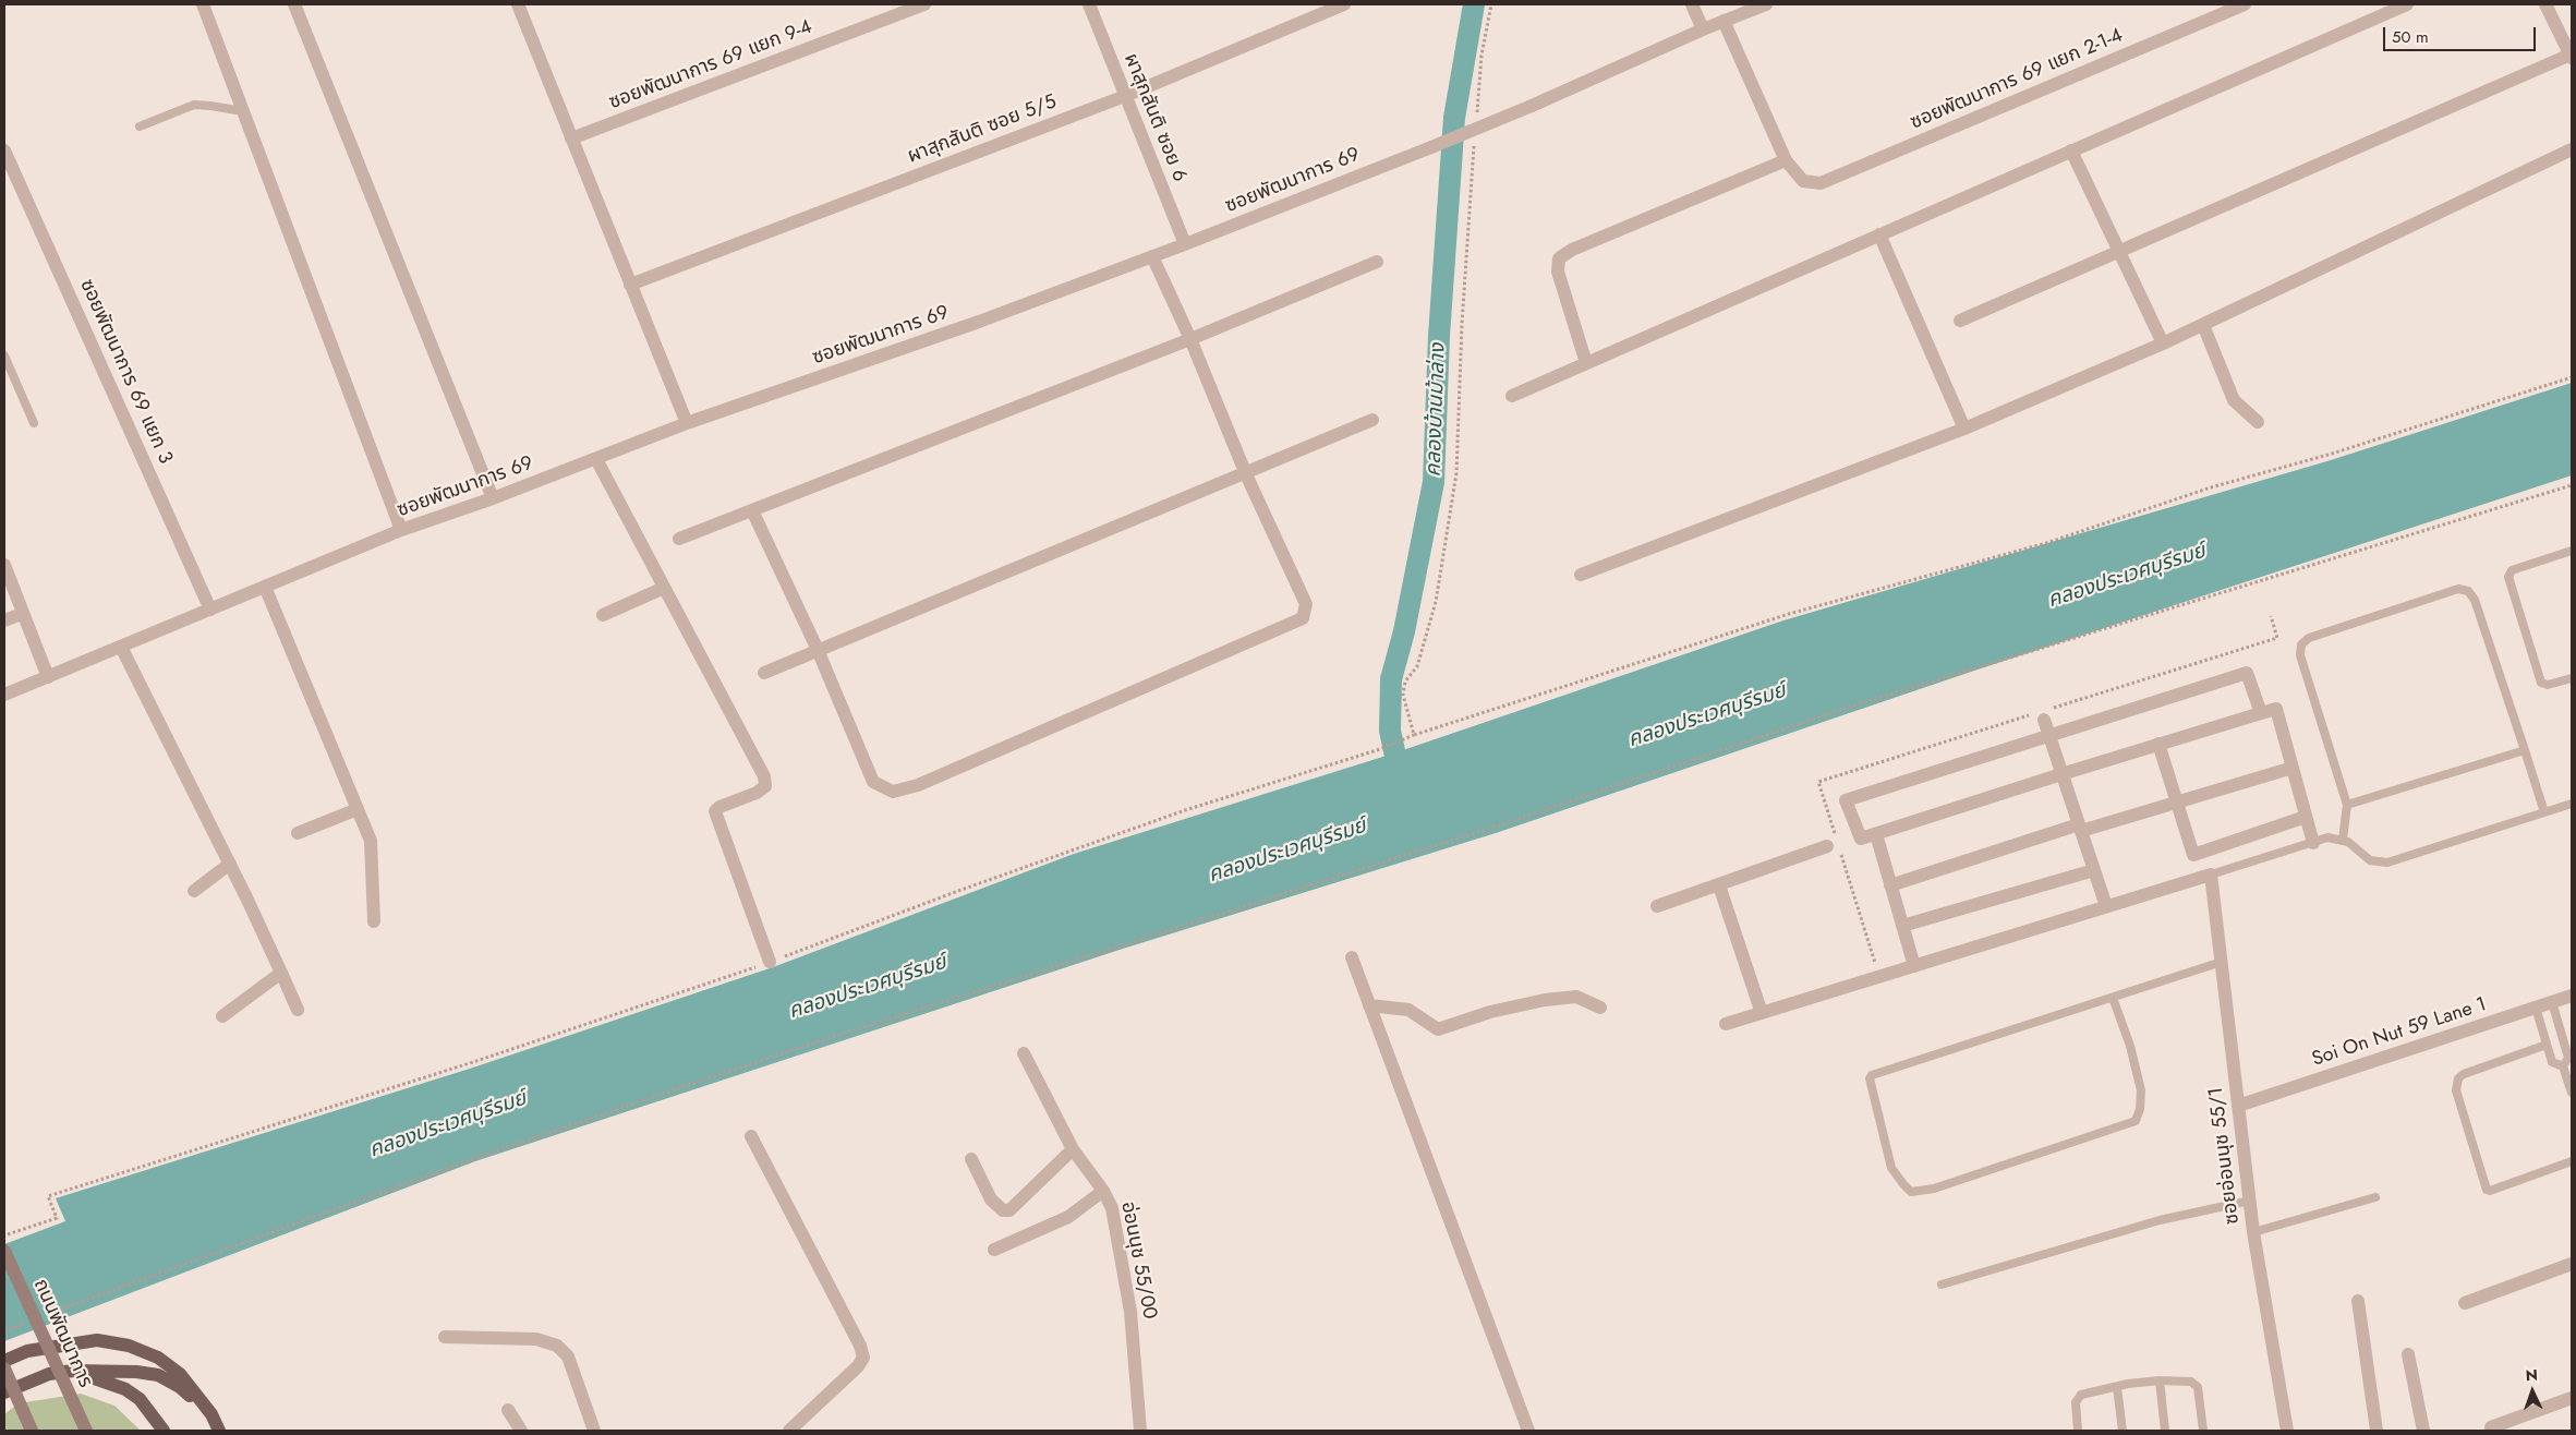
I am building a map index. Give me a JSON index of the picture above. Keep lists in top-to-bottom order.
{
  "streets": {
    "main road": ["ถนนพัฒนาการ"],
    "street": [
      "ซอยพัฒนาการ 69 แยก 9-4",
      "ซอยพัฒนาการ 69 แยก 2-1-4",
      "ผาสุกสันติ ซอย 6",
      "ผาสุกสันติ ซอย 5/5",
      "ซอยพัฒนาการ 69",
      "ซอยพัฒนาการ 69 แยก 3",
      "Soi On Nut 59 Lane 1",
      "ซอยอ่อนนุช 55/1",
      "อ่อนนุช 55/00"
    ]
  },
  "crossings": [
    ["ผาสุกสันติ ซอย 6", "ผาสุกสันติ ซอย 5/5"],
    ["ผาสุกสันติ ซอย 6", "ซอยพัฒนาการ 69"],
    ["ซอยพัฒนาการ 69", "ซอยพัฒนาการ 69 แยก 3"],
    ["Soi On Nut 59 Lane 1", "ซอยอ่อนนุช 55/1"]
  ],
  "water": ["คลองบ้านม้าล่าง", "คลองประเวศบุรีรมย์"],
  "scale_bar": "50 m",
  "north": "top"
}
